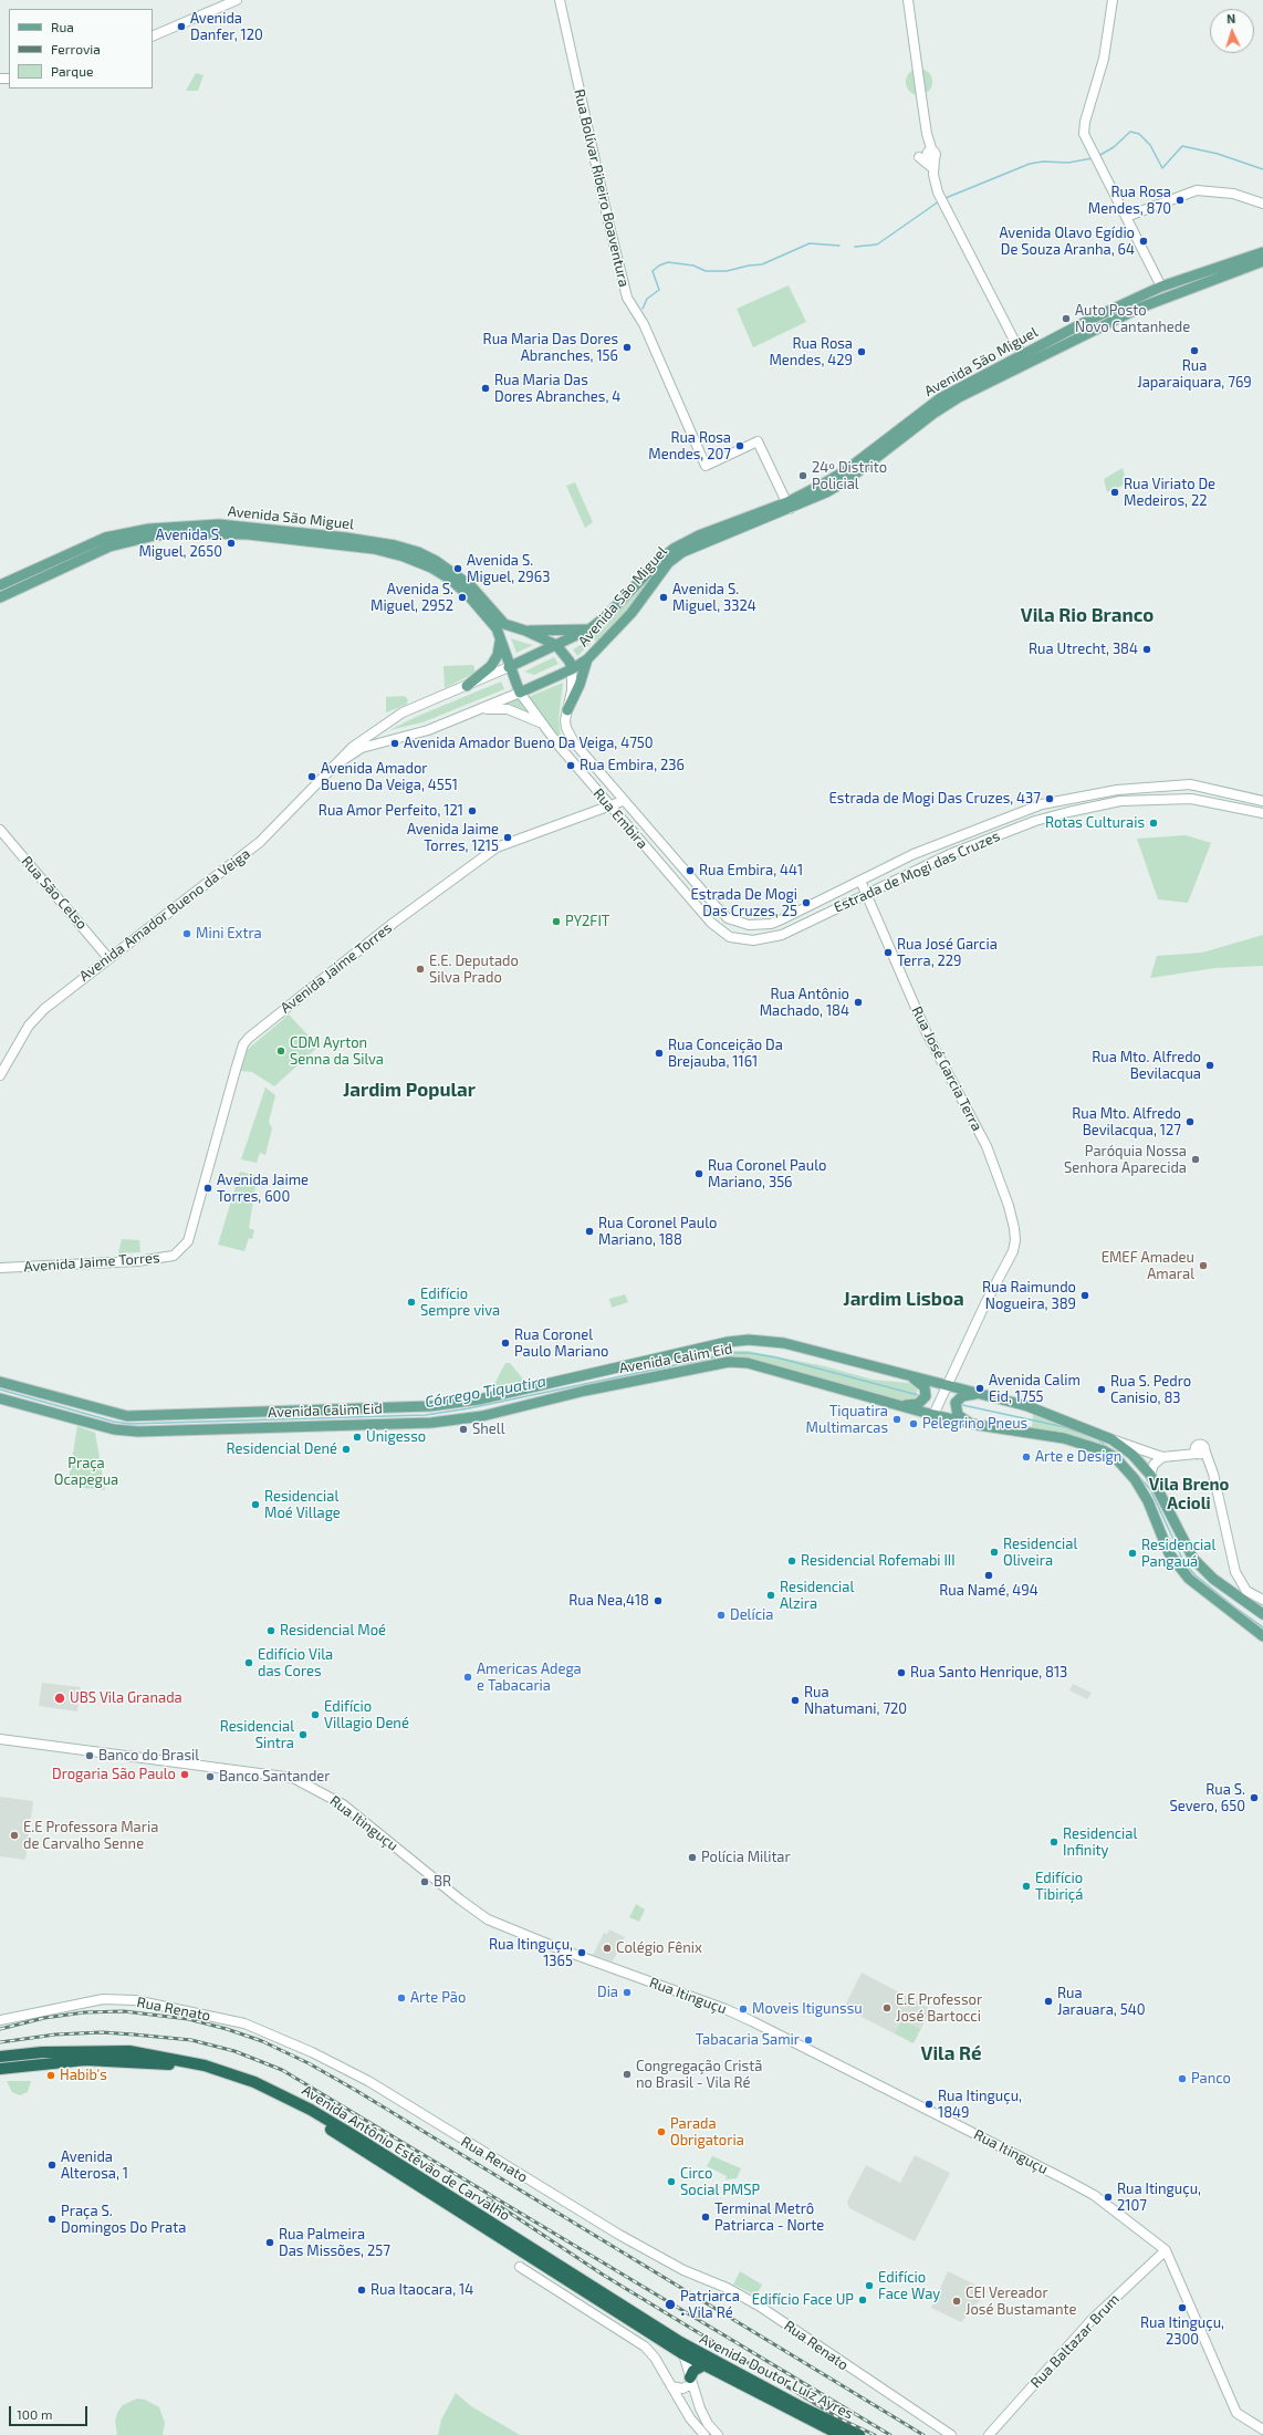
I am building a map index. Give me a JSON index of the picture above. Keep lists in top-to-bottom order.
{
  "streets": {
    "highway": ["Avenida Antônio Estêvão de Carvalho", "Avenida Doutor Luíz Ayres"],
    "main road": [
      "Rua Bolívar Ribeiro Boaventura",
      "Avenida São Miguel",
      "Rua Embira",
      "Estrada de Mogi das Cruzes",
      "Rua São Celso",
      "Avenida Amador Bueno da Veiga",
      "Avenida Jaime Torres",
      "Rua José Garcia Terra",
      "Avenida Calim Eid",
      "Rua Itinguçu",
      "Rua Renato",
      "Rua Baltazar Brum"
    ]
  },
  "crossings": [
    ["Rua Bolívar Ribeiro Boaventura", "Avenida São Miguel"],
    ["Avenida São Miguel", "Rua Embira"],
    ["Avenida São Miguel", "Avenida Amador Bueno da Veiga"],
    ["Rua Embira", "Estrada de Mogi das Cruzes"],
    ["Rua Embira", "Avenida Amador Bueno da Veiga"],
    ["Rua Embira", "Avenida Jaime Torres"],
    ["Estrada de Mogi das Cruzes", "Rua José Garcia Terra"],
    ["Rua São Celso", "Avenida Amador Bueno da Veiga"],
    ["Rua José Garcia Terra", "Avenida Calim Eid"],
    ["Rua Itinguçu", "Rua Baltazar Brum"],
    ["Avenida Antônio Estêvão de Carvalho", "Avenida Doutor Luíz Ayres"]
  ],
  "districts": [
    "Vila Rio Branco",
    "Jardim Popular",
    "Jardim Lisboa",
    "Vila Breno Acioli",
    "Vila Ré"
  ],
  "water": ["Córrego Tiquatira"],
  "parks": ["Praça Ocapegua"],
  "places": [
    "Avenida Danfer, 120",
    "Rua Rosa Mendes, 870",
    "Avenida Olavo Egídio De Souza Aranha, 64",
    "Auto Posto Novo Cantanhede",
    "Rua Maria Das Dores Abranches, 156",
    "Rua Japaraiquara, 769",
    "Rua Rosa Mendes, 429",
    "Rua Maria Das Dores Abranches, 4",
    "Rua Rosa Mendes, 207",
    "24º Distrito Policial",
    "Rua Viriato De Medeiros, 22",
    "Avenida S. Miguel, 2650",
    "Avenida S. Miguel, 2963",
    "Avenida S. Miguel, 2952",
    "Avenida S. Miguel, 3324",
    "Rua Utrecht, 384",
    "Avenida Amador Bueno Da Veiga, 4750",
    "Rua Embira, 236",
    "Avenida Amador Bueno Da Veiga, 4551",
    "Estrada de Mogi Das Cruzes, 437",
    "Rua Amor Perfeito, 121",
    "Rotas Culturais",
    "Avenida Jaime Torres, 1215",
    "Rua Embira, 441",
    "Estrada De Mogi Das Cruzes, 25",
    "PY2FIT",
    "Mini Extra",
    "Rua José Garcia Terra, 229",
    "E.E. Deputado Silva Prado",
    "Rua Antônio Machado, 184",
    "CDM Ayrton Senna da Silva",
    "Rua Conceição Da Brejauba, 1161",
    "Rua Mto. Alfredo Bevilacqua",
    "Rua Mto. Alfredo Bevilacqua, 127",
    "Paróquia Nossa Senhora Aparecida",
    "Rua Coronel Paulo Mariano, 356",
    "Avenida Jaime Torres, 600",
    "Rua Coronel Paulo Mariano, 188",
    "EMEF Amadeu Amaral",
    "Rua Raimundo Nogueira, 389",
    "Edifício Sempre viva",
    "Rua Coronel Paulo Mariano",
    "Avenida Calim Eid, 1755",
    "Rua S. Pedro Canisio, 83",
    "Tiquatira Multimarcas",
    "Pelegrino Pneus",
    "Shell",
    "Unigesso",
    "Residencial Dené",
    "Arte e Design",
    "Residencial Moé Village",
    "Residencial Oliveira",
    "Residencial Pangauá",
    "Residencial Rofemabi III",
    "Rua Namé, 494",
    "Residencial Alzira",
    "Rua Nea,418",
    "Delícia",
    "Residencial Moé",
    "Edifício Vila das Cores",
    "Rua Santo Henrique, 813",
    "Americas Adega e Tabacaria",
    "UBS Vila Granada",
    "Rua Nhatumani, 720",
    "Edifício Villagio Dené",
    "Residencial Sintra",
    "Banco do Brasil",
    "Drogaria São Paulo",
    "Banco Santander",
    "Rua S. Severo, 650",
    "E.E Professora Maria de Carvalho Senne",
    "Residencial Infinity",
    "Polícia Militar",
    "BR",
    "Edifício Tibiriçá",
    "Colégio Fênix",
    "Rua Itinguçu, 1365",
    "Dia",
    "Arte Pão",
    "Rua Jarauara, 540",
    "E.E Professor José Bartocci",
    "Moveis Itigunssu",
    "Tabacaria Samir",
    "Congregação Cristã no Brasil - Vila Ré",
    "Habib's",
    "Panco",
    "Rua Itinguçu, 1849",
    "Parada Obrigatoria",
    "Avenida Alterosa, 1",
    "Circo Social PMSP",
    "Rua Itinguçu, 2107",
    "Terminal Metrô Patriarca - Norte",
    "Praça S. Domingos Do Prata",
    "Rua Palmeira Das Missões, 257",
    "Edifício Face Way",
    "Rua Itaocara, 14",
    "Edifício Face UP",
    "CEI Vereador José Bustamante",
    "Patriarca • Vila Ré",
    "Rua Itinguçu, 2300"
  ],
  "legend": ["Rua", "Ferrovia", "Parque"],
  "scale_bar": "100 m",
  "north": "top"
}
